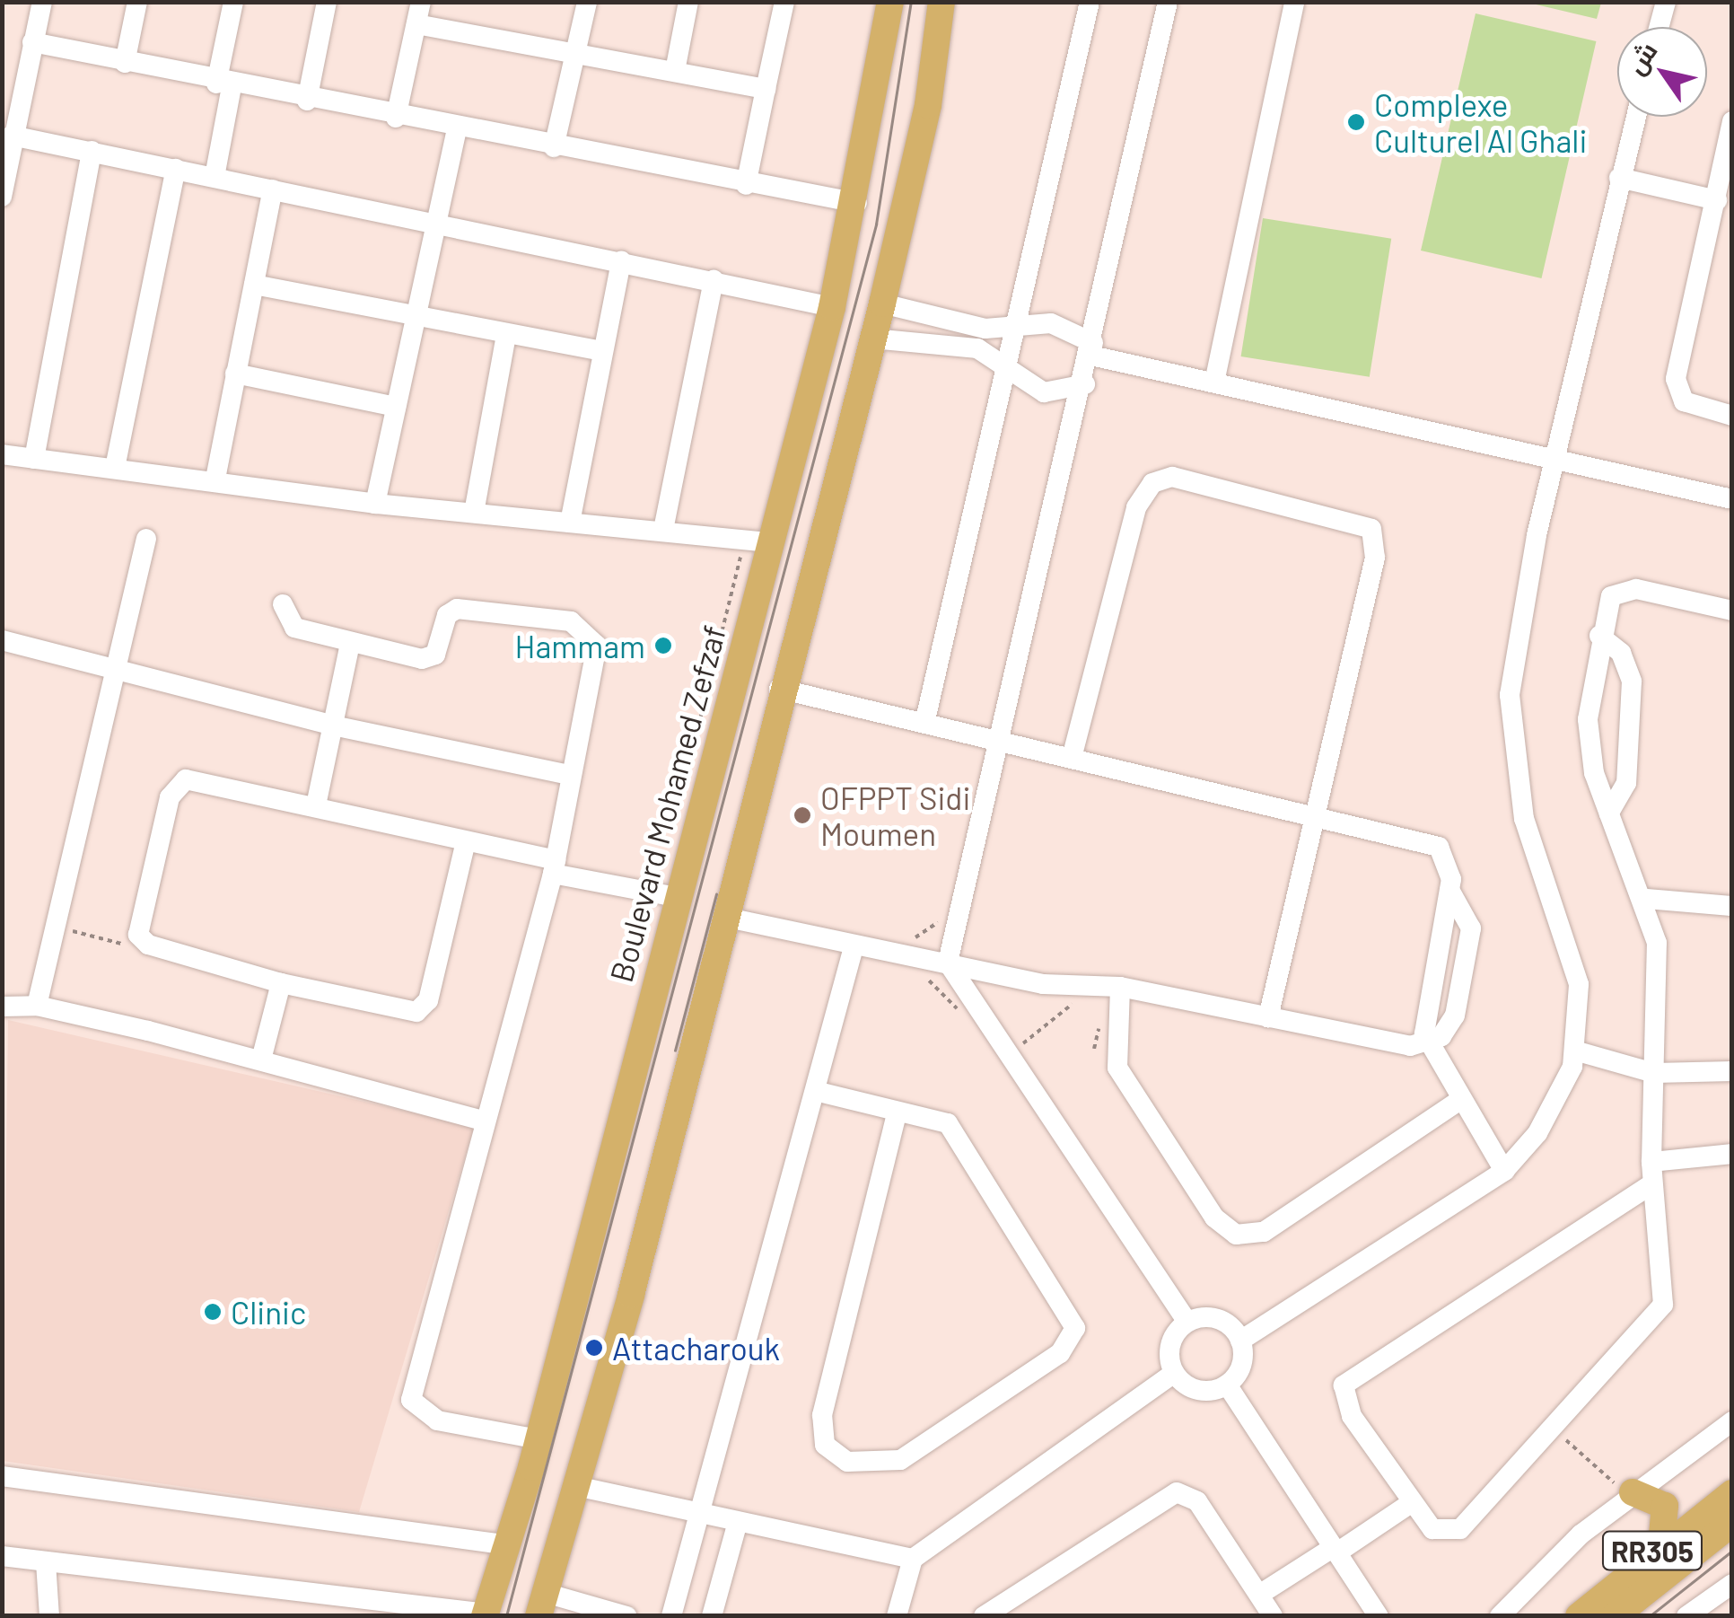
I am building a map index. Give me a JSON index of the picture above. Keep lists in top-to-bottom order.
{
  "streets": {
    "main road": ["Boulevard Mohamed Zefzaf", "RR305"]
  },
  "places": [
    "Complexe Culturel Al Ghali",
    "Hammam",
    "OFPPT Sidi Moumen",
    "Clinic",
    "Attacharouk"
  ],
  "north": "top left"
}
